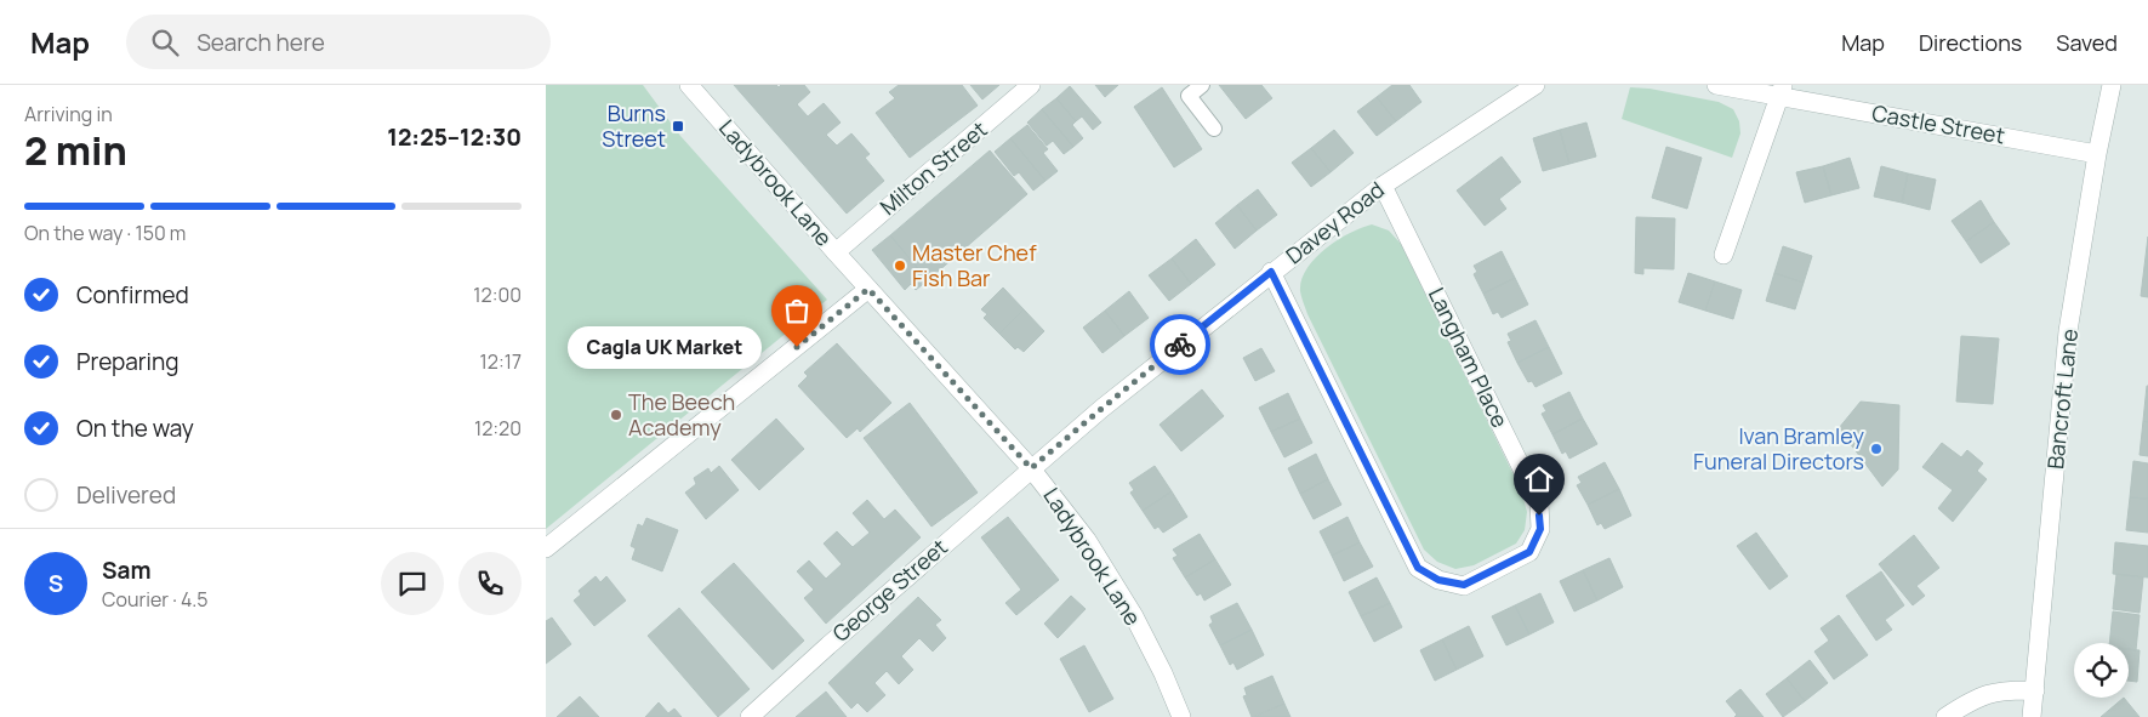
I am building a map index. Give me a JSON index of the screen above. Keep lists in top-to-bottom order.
{
  "streets": {
    "street": [
      "Castle Street",
      "Milton Street",
      "Ladybrook Lane",
      "Davey Road",
      "Langham Place",
      "Bancroft Lane",
      "George Street"
    ]
  },
  "crossings": [
    ["Castle Street", "Bancroft Lane"],
    ["Milton Street", "Ladybrook Lane"],
    ["Ladybrook Lane", "Davey Road"],
    ["Ladybrook Lane", "George Street"],
    ["Davey Road", "Langham Place"],
    ["Davey Road", "George Street"]
  ],
  "places": {
    "transit": ["Burns Street"],
    "other": [
      "Master Chef Fish Bar",
      "Cagla UK Market",
      "The Beech Academy",
      "Ivan Bramley Funeral Directors"
    ]
  },
  "page": {
    "header": "Map",
    "search": "Search here",
    "nav": ["Map", "Directions", "Saved"],
    "heading": ["2 min", "Arriving in", "12:25–12:30"],
    "panel": ["Sam", "Courier · 4.5"],
    "bar": "On the way · 150 m",
    "list": [
      ["Confirmed", "12:00"],
      ["Preparing", "12:17"],
      ["On the way", "12:20"],
      "Delivered"
    ],
    "bubble": "Cagla UK Market",
    "round": "S"
  }
}
